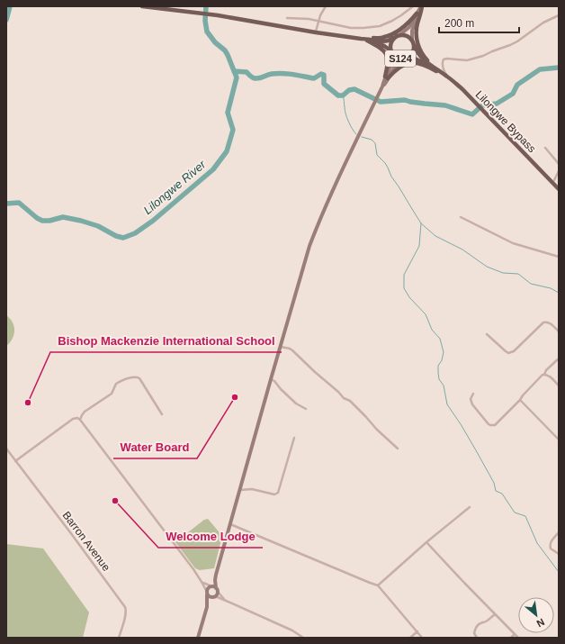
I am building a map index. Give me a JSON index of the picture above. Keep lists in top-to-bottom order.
{
  "streets": {
    "main road": ["S124", "Lilongwe Bypass"],
    "street": ["Barron Avenue"]
  },
  "crossings": [
    ["S124", "Lilongwe Bypass"]
  ],
  "water": ["Lilongwe River"],
  "places": ["Water Board", "Bishop Mackenzie International School", "Welcome Lodge"],
  "scale_bar": "200 m",
  "north": "bottom right"
}
